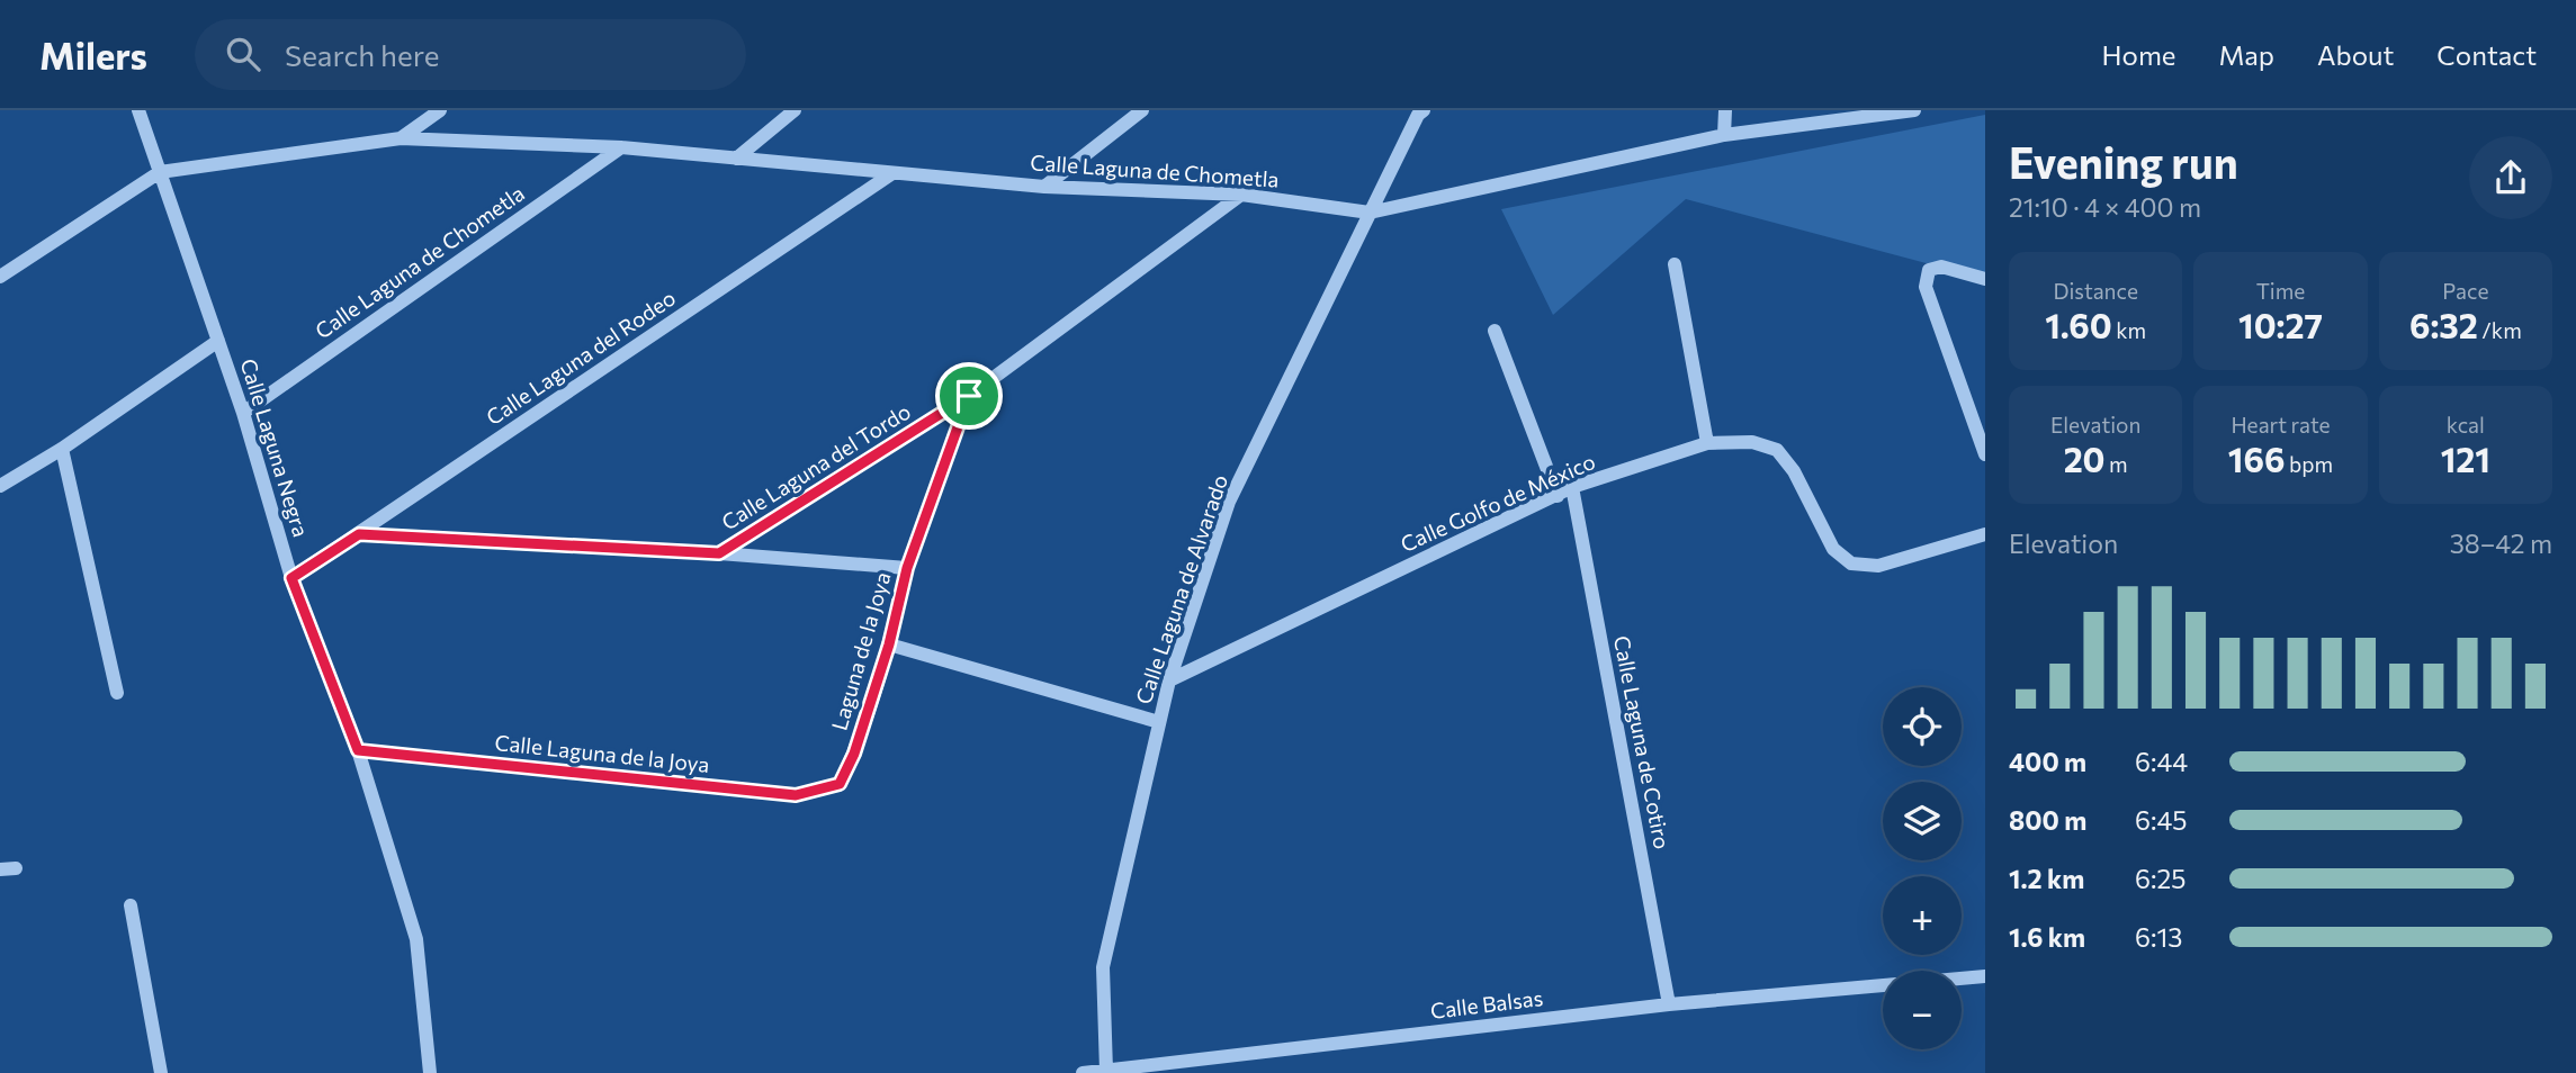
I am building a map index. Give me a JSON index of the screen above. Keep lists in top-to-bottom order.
{
  "streets": {
    "street": [
      "Calle Laguna de Chometla",
      "Calle Laguna del Rodeo",
      "Calle Laguna Negra",
      "Calle Laguna del Tordo",
      "Calle Golfo de México",
      "Calle Laguna de Alvarado",
      "Laguna de la Joya",
      "Calle Laguna de Cotiro",
      "Calle Laguna de la Joya",
      "Calle Balsas"
    ]
  },
  "crossings": [
    ["Calle Laguna de Chometla", "Calle Laguna del Rodeo"],
    ["Calle Laguna de Chometla", "Calle Laguna Negra"],
    ["Calle Laguna de Chometla", "Calle Laguna del Tordo"],
    ["Calle Laguna de Chometla", "Calle Laguna de Alvarado"],
    ["Calle Laguna del Rodeo", "Calle Laguna Negra"],
    ["Calle Laguna del Rodeo", "Calle Laguna del Tordo"],
    ["Calle Laguna Negra", "Calle Laguna de la Joya"],
    ["Calle Laguna del Tordo", "Laguna de la Joya"],
    ["Calle Golfo de México", "Calle Laguna de Alvarado"],
    ["Calle Golfo de México", "Calle Laguna de Cotiro"],
    ["Calle Laguna de Alvarado", "Calle Balsas"],
    ["Laguna de la Joya", "Calle Laguna de la Joya"],
    ["Calle Laguna de Cotiro", "Calle Balsas"]
  ],
  "page": {
    "header": "Milers",
    "search": "Search here",
    "nav": [
      "Home",
      "Map",
      "About",
      "Contact"
    ],
    "heading": ["Evening run", "21:10 · 4 × 400 m"],
    "stats": [
      ["Distance", "1.60 km"],
      ["Time", "10:27"],
      ["Pace", "6:32 /km"],
      ["Elevation", "20 m"],
      ["Heart rate", "166 bpm"],
      ["kcal", "121"]
    ],
    "chart": ["Elevation", "38–42 m"],
    "map_buttons": ["+", "−"],
    "list": [
      {
        "name": "400 m",
        "note": "6:44"
      },
      {
        "name": "800 m",
        "note": "6:45"
      },
      {
        "name": "1.2 km",
        "note": "6:25"
      },
      {
        "name": "1.6 km",
        "note": "6:13"
      }
    ]
  }
}
